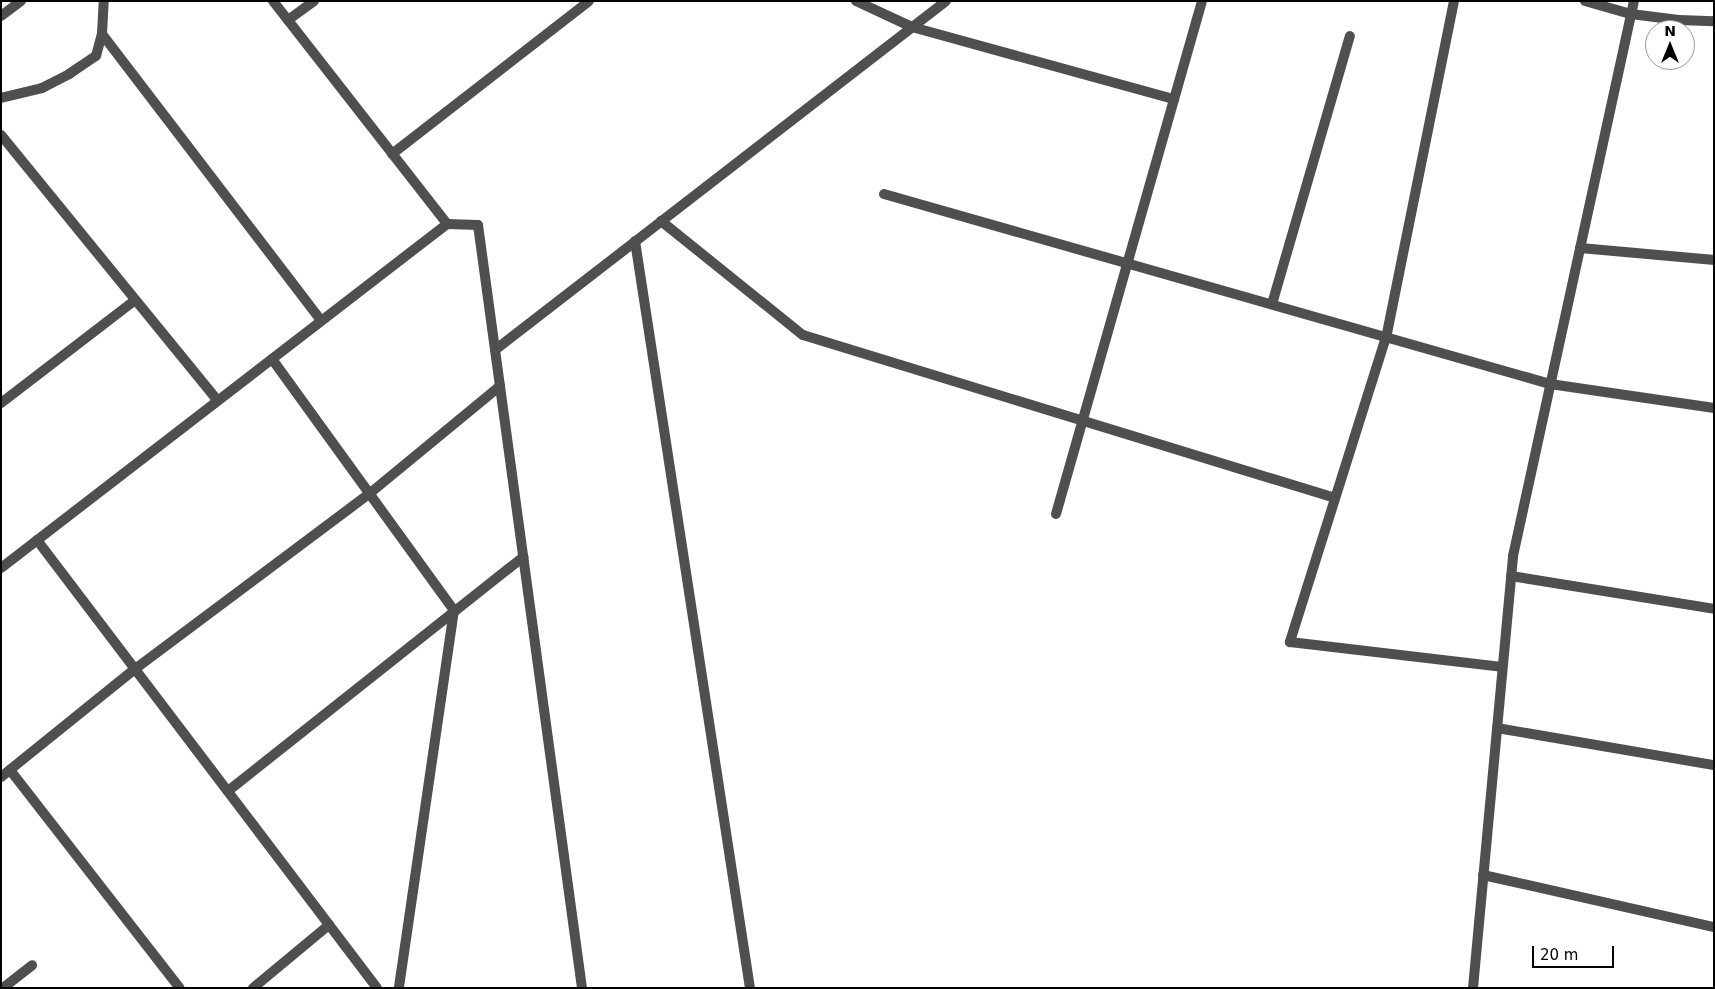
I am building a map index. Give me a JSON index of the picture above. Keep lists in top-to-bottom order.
{
  "scale_bar": "20 m",
  "north": "top"
}
